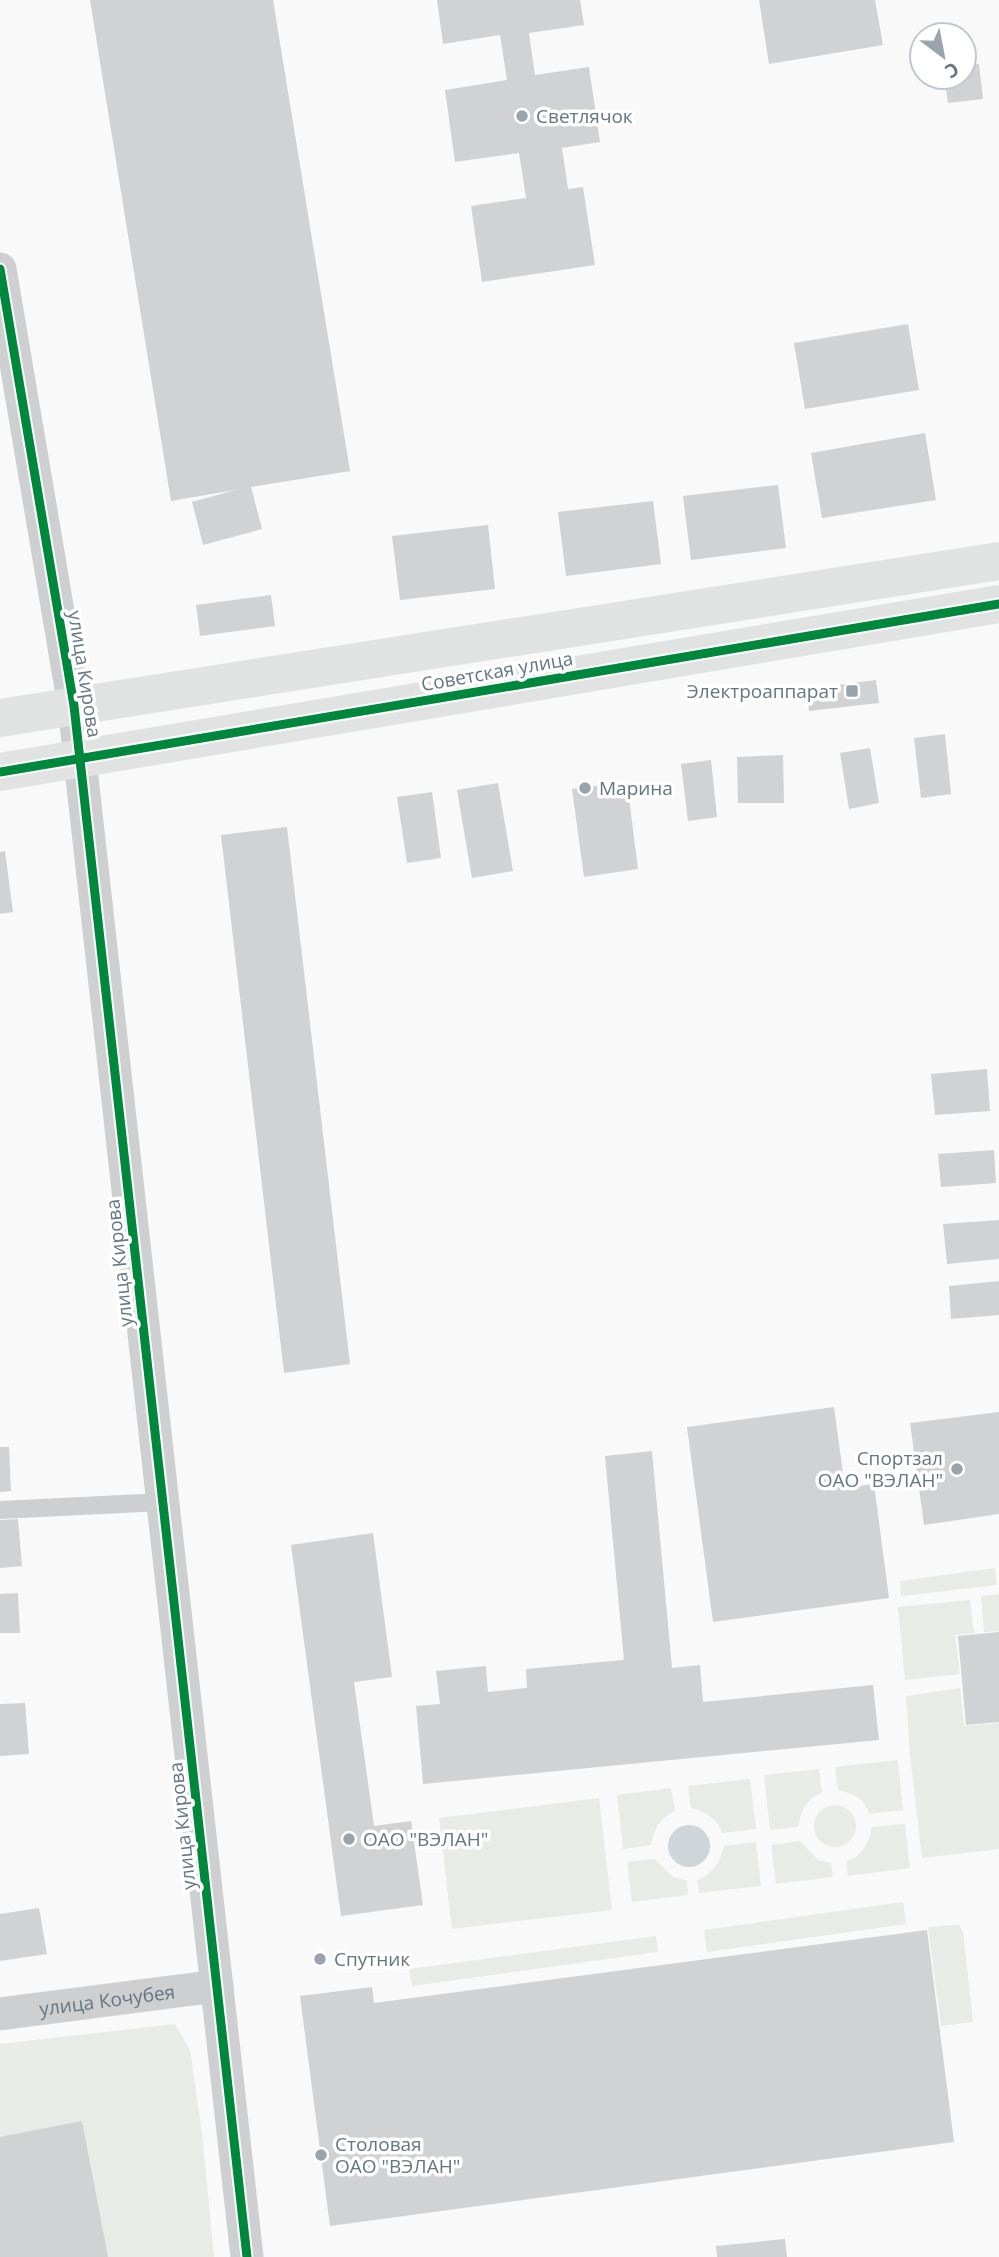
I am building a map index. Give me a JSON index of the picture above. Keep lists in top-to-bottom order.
{
  "streets": {
    "street": ["Советская улица", "улица Кирова", "улица Кочубея"]
  },
  "crossings": [
    ["Советская улица", "улица Кирова"],
    ["улица Кирова", "улица Кочубея"]
  ],
  "places": {
    "other": [
      "Светлячок",
      "Марина",
      "Спортзал ОАО \"ВЭЛАН\"",
      "ОАО \"ВЭЛАН\"",
      "Спутник",
      "Столовая ОАО \"ВЭЛАН\""
    ],
    "transit": ["Электроаппарат"]
  },
  "north": "bottom right"
}
